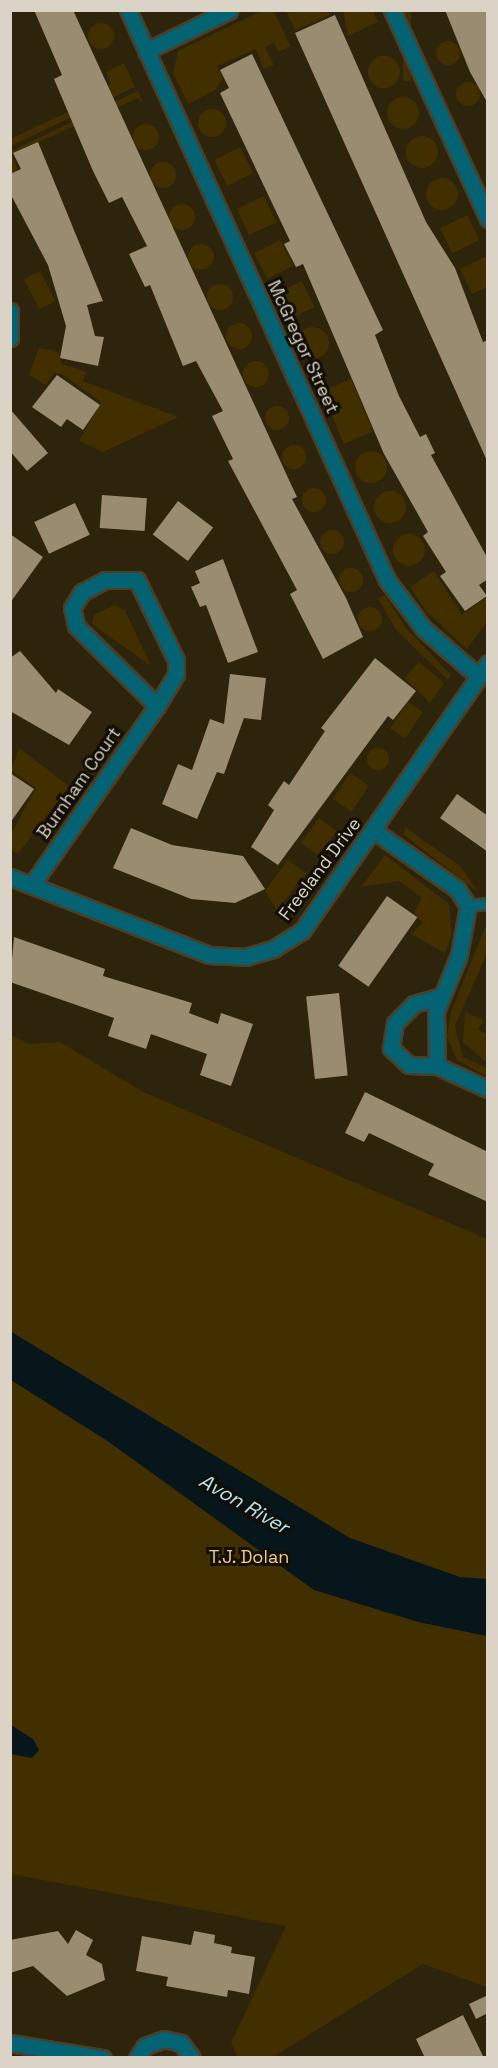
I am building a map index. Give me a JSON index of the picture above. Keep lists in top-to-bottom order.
{
  "streets": {
    "street": ["McGregor Street", "Burnham Court", "Freeland Drive"]
  },
  "crossings": [
    ["McGregor Street", "Freeland Drive"],
    ["Burnham Court", "Freeland Drive"]
  ],
  "water": ["Avon River"],
  "parks": ["T.J. Dolan"]
}
